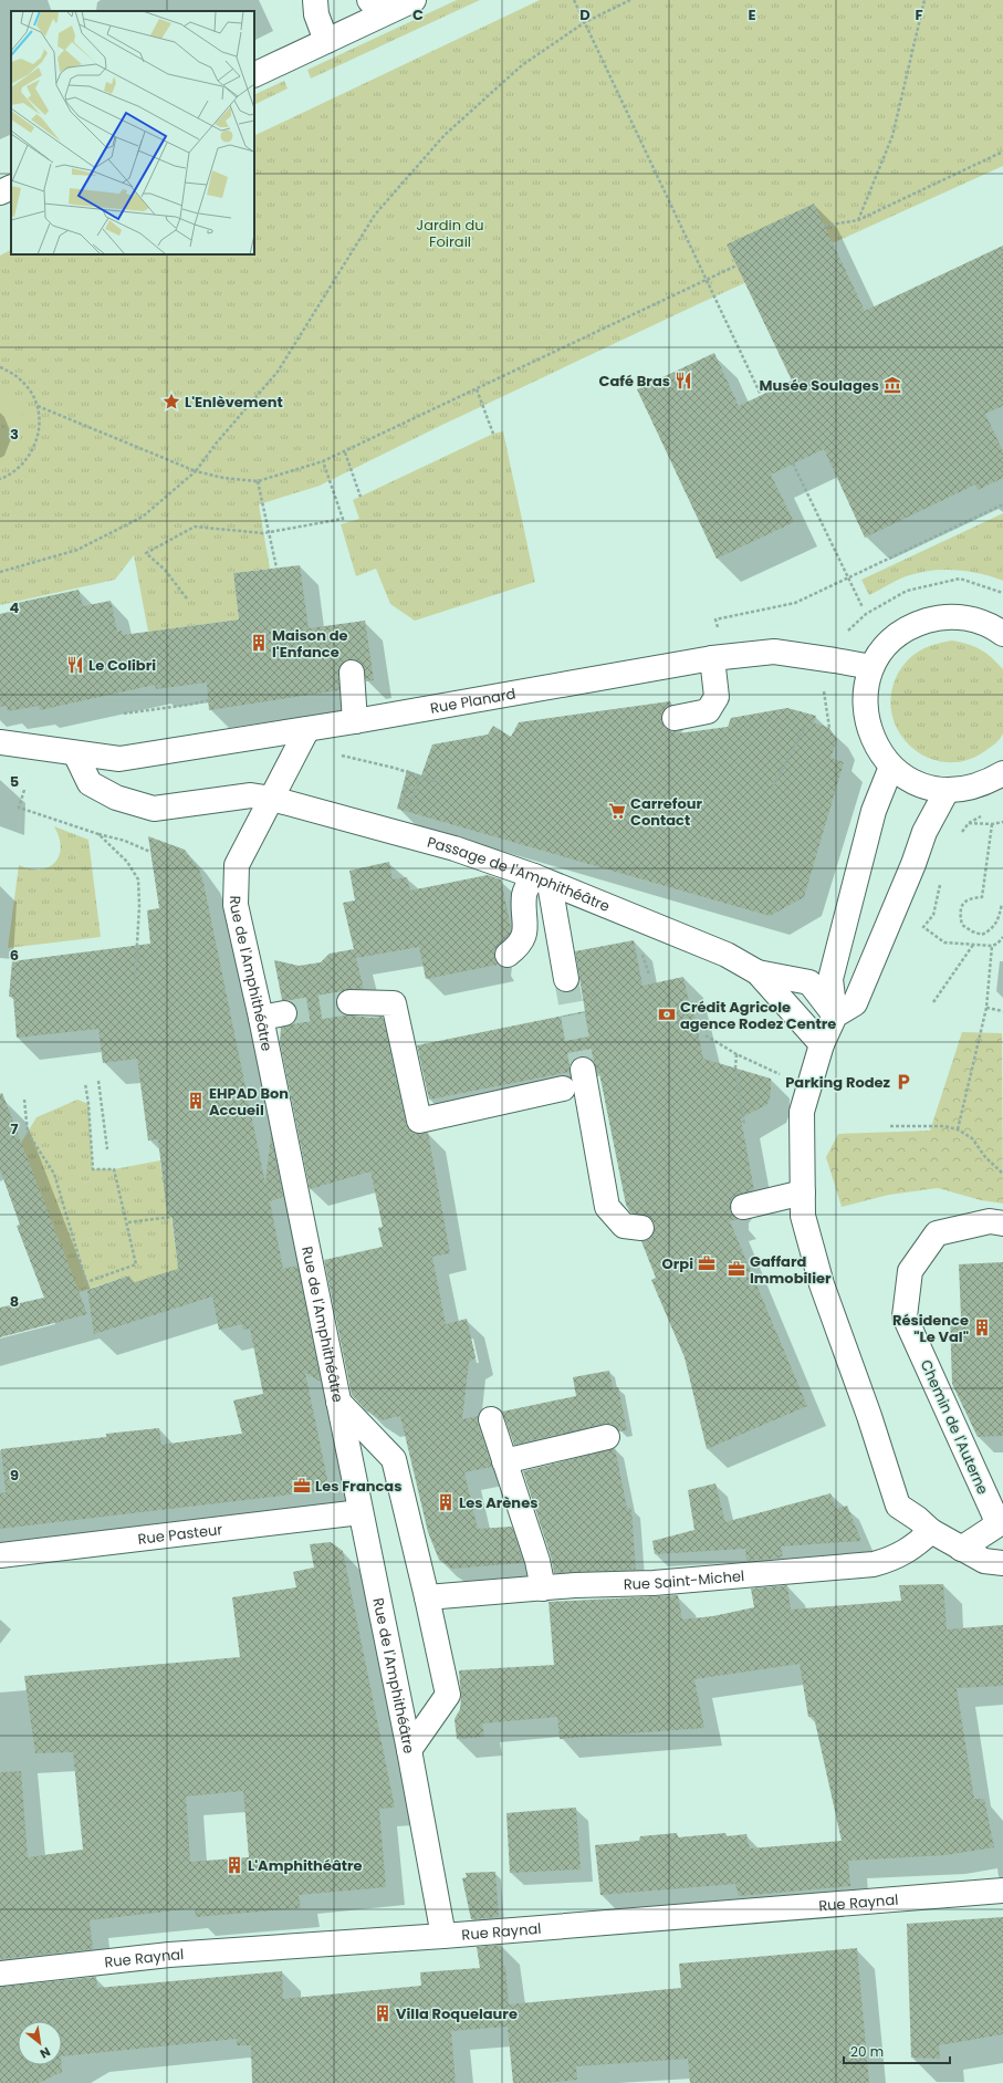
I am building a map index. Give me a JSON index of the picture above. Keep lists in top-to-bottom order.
{
  "streets": {
    "street": [
      "Rue Planard",
      "Passage de l'Amphithéâtre",
      "Rue de l'Amphithéâtre",
      "Chemin de l'Auterne",
      "Rue Pasteur",
      "Rue Saint-Michel",
      "Rue Raynal"
    ]
  },
  "crossings": [
    ["Rue Planard", "Rue de l'Amphithéâtre"],
    ["Passage de l'Amphithéâtre", "Rue de l'Amphithéâtre"],
    ["Rue de l'Amphithéâtre", "Rue Pasteur"],
    ["Rue de l'Amphithéâtre", "Rue Raynal"]
  ],
  "parks": ["Jardin du Foirail"],
  "places": {
    "restaurant": ["Café Bras", "Le Colibri"],
    "museum": ["Musée Soulages"],
    "place": ["L'Enlèvement"],
    "building": [
      "Maison de l'Enfance",
      "EHPAD Bon Accueil",
      "Résidence \"Le Val\"",
      "Les Arènes",
      "L'Amphithéâtre",
      "Villa Roquelaure"
    ],
    "supermarket": ["Carrefour Contact"],
    "bank": ["Crédit Agricole agence Rodez Centre"],
    "parking": ["Parking Rodez"],
    "office": ["Orpi", "Gaffard Immobilier", "Les Francas"]
  },
  "scale_bar": "20 m",
  "north": "bottom right",
  "grid": {
    "columns": [
      "C",
      "D",
      "E",
      "F"
    ],
    "rows": [
      "3",
      "4",
      "5",
      "6",
      "7",
      "8",
      "9"
    ]
  }
}
